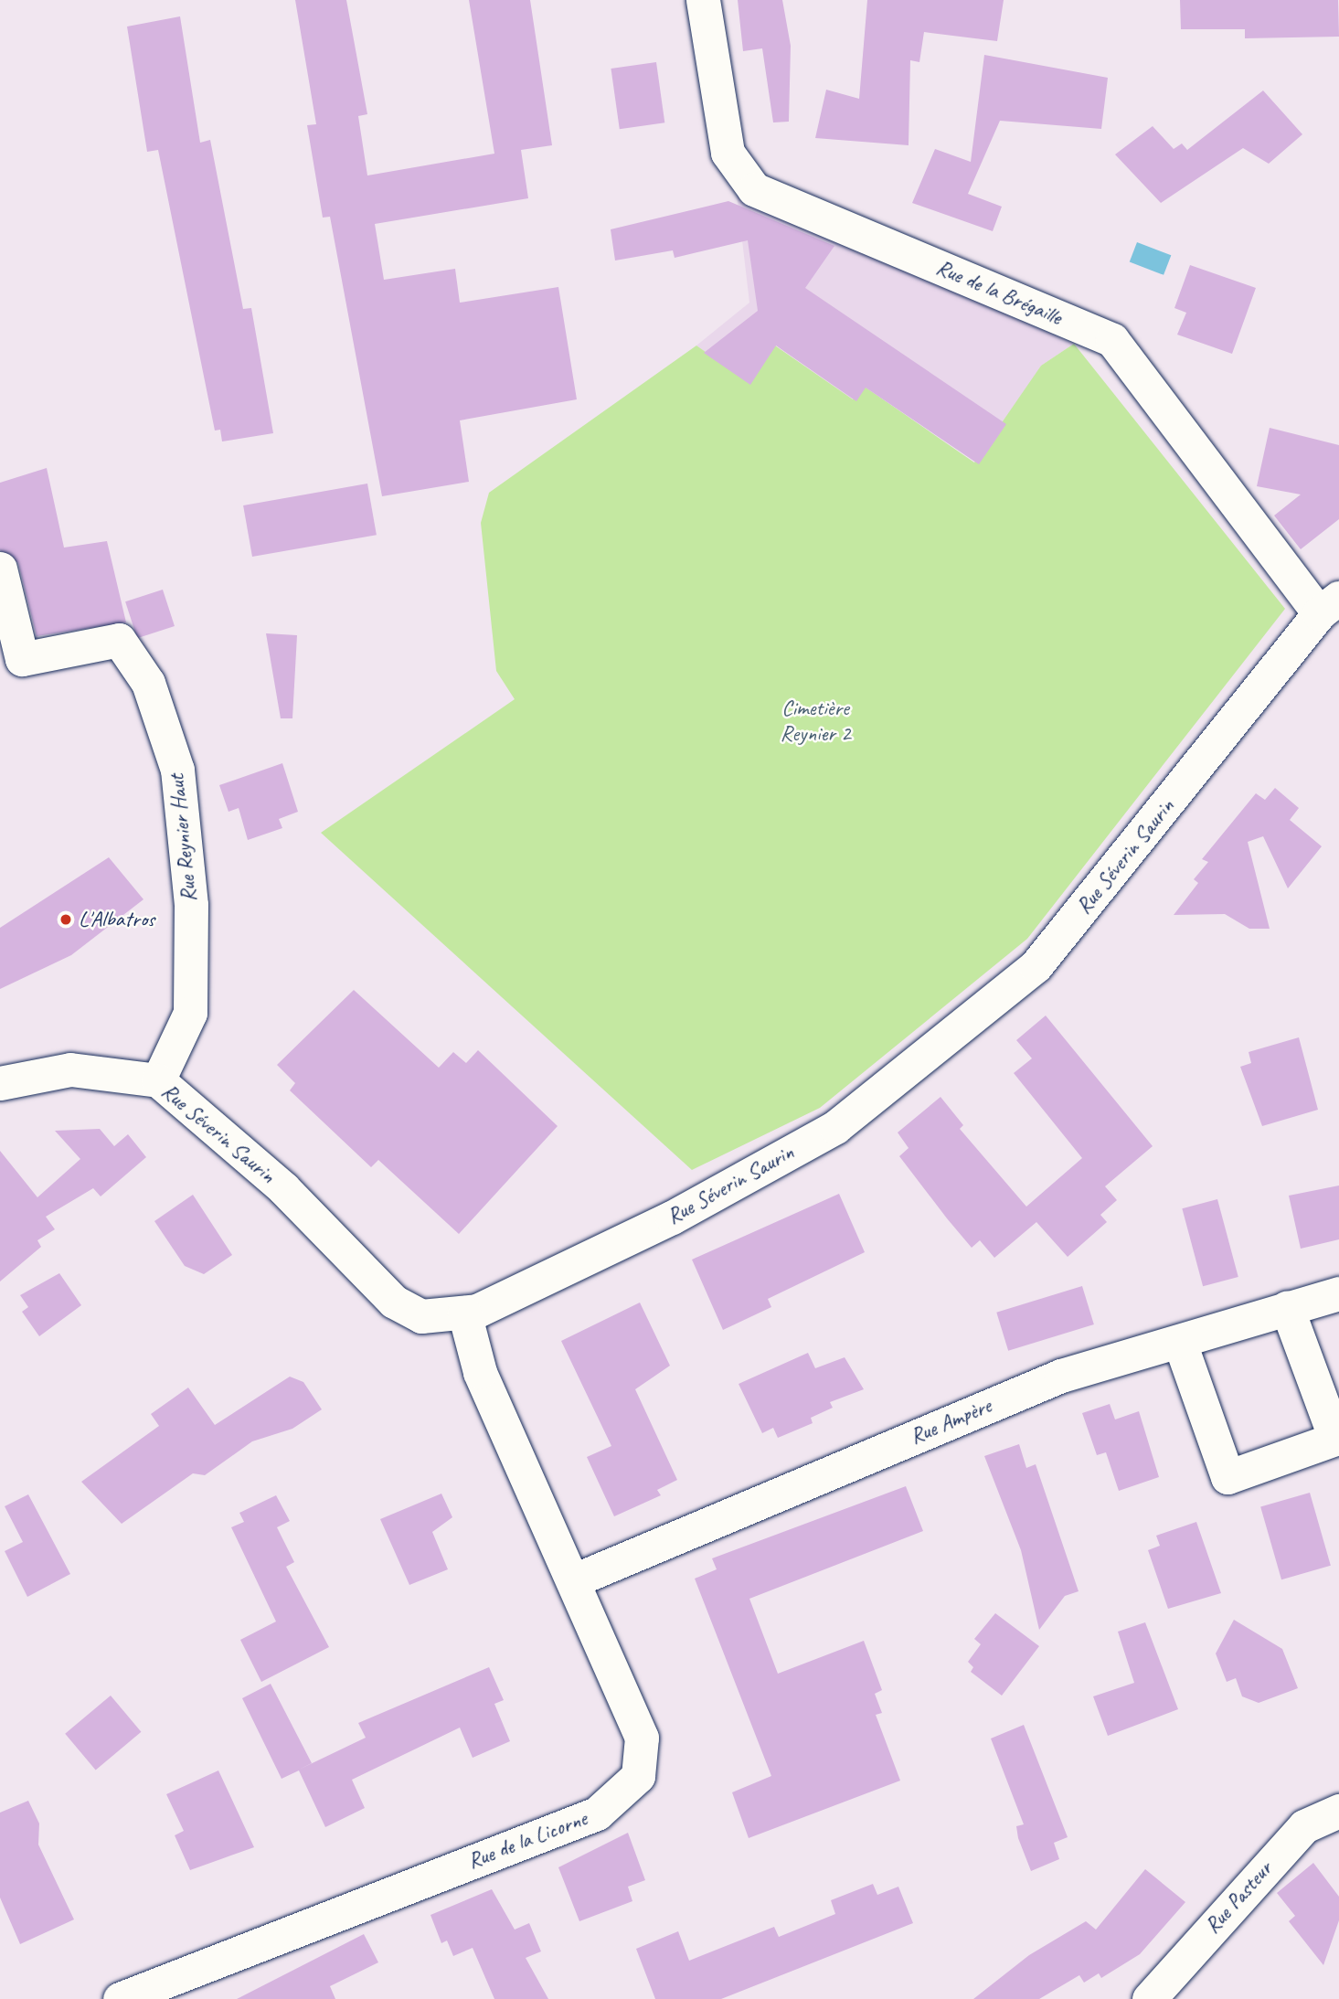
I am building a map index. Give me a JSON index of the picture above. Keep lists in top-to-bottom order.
{
  "streets": {
    "street": [
      "Rue de la Brégaille",
      "Rue Reynier Haut",
      "Rue Séverin Saurin",
      "Rue Ampère",
      "Rue de la Licorne",
      "Rue Pasteur"
    ]
  },
  "crossings": [
    ["Rue de la Brégaille", "Rue Séverin Saurin"],
    ["Rue Reynier Haut", "Rue Séverin Saurin"],
    ["Rue Séverin Saurin", "Rue de la Licorne"],
    ["Rue Ampère", "Rue de la Licorne"]
  ],
  "parks": ["Cimetière Reynier 2"],
  "places": ["L'Albatros"]
}
